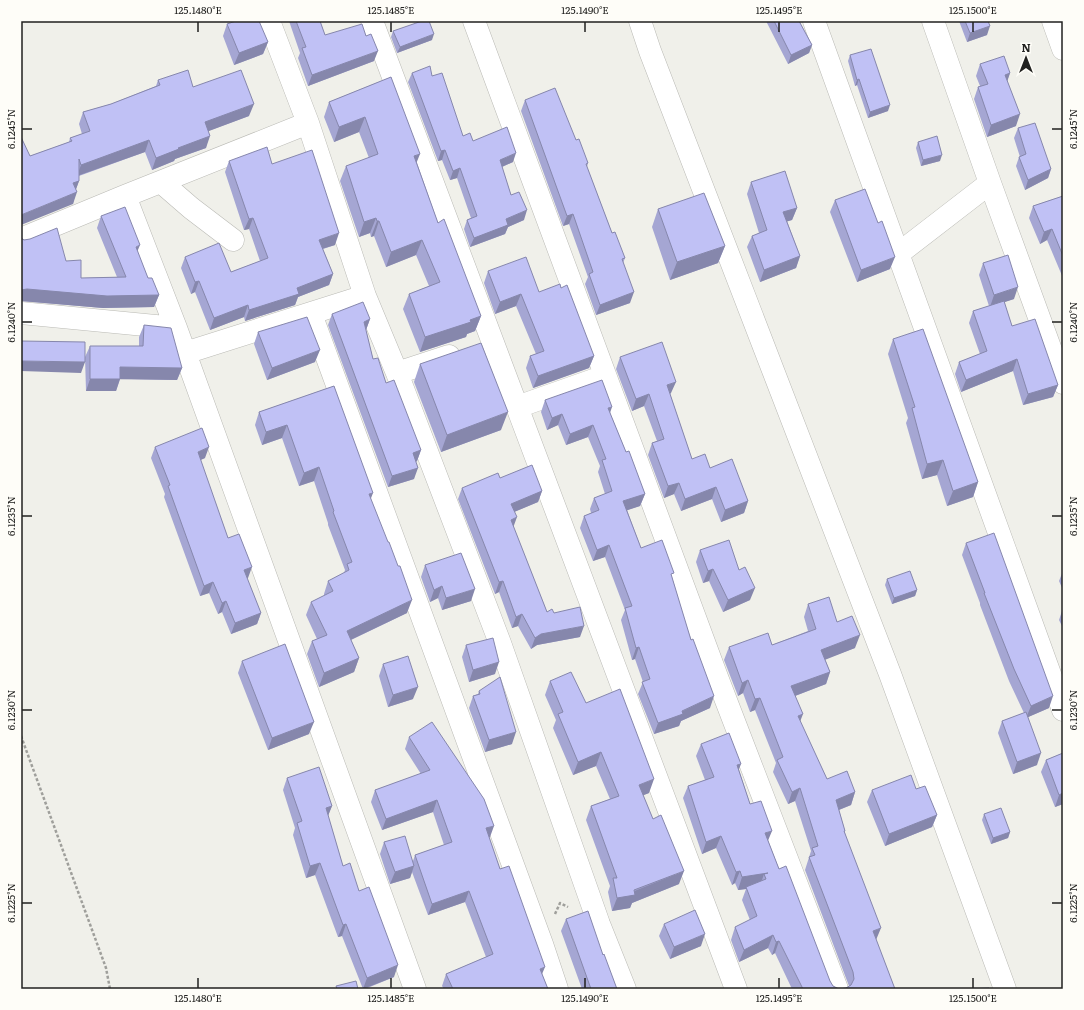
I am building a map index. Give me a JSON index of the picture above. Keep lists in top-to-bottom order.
{
  "north": "top",
  "coordinates": [
    "125.1480°E",
    "125.1485°E",
    "125.1490°E",
    "125.1495°E",
    "125.1500°E",
    "6.1245°N",
    "6.1240°N",
    "6.1235°N",
    "6.1230°N",
    "6.1225°N"
  ]
}
